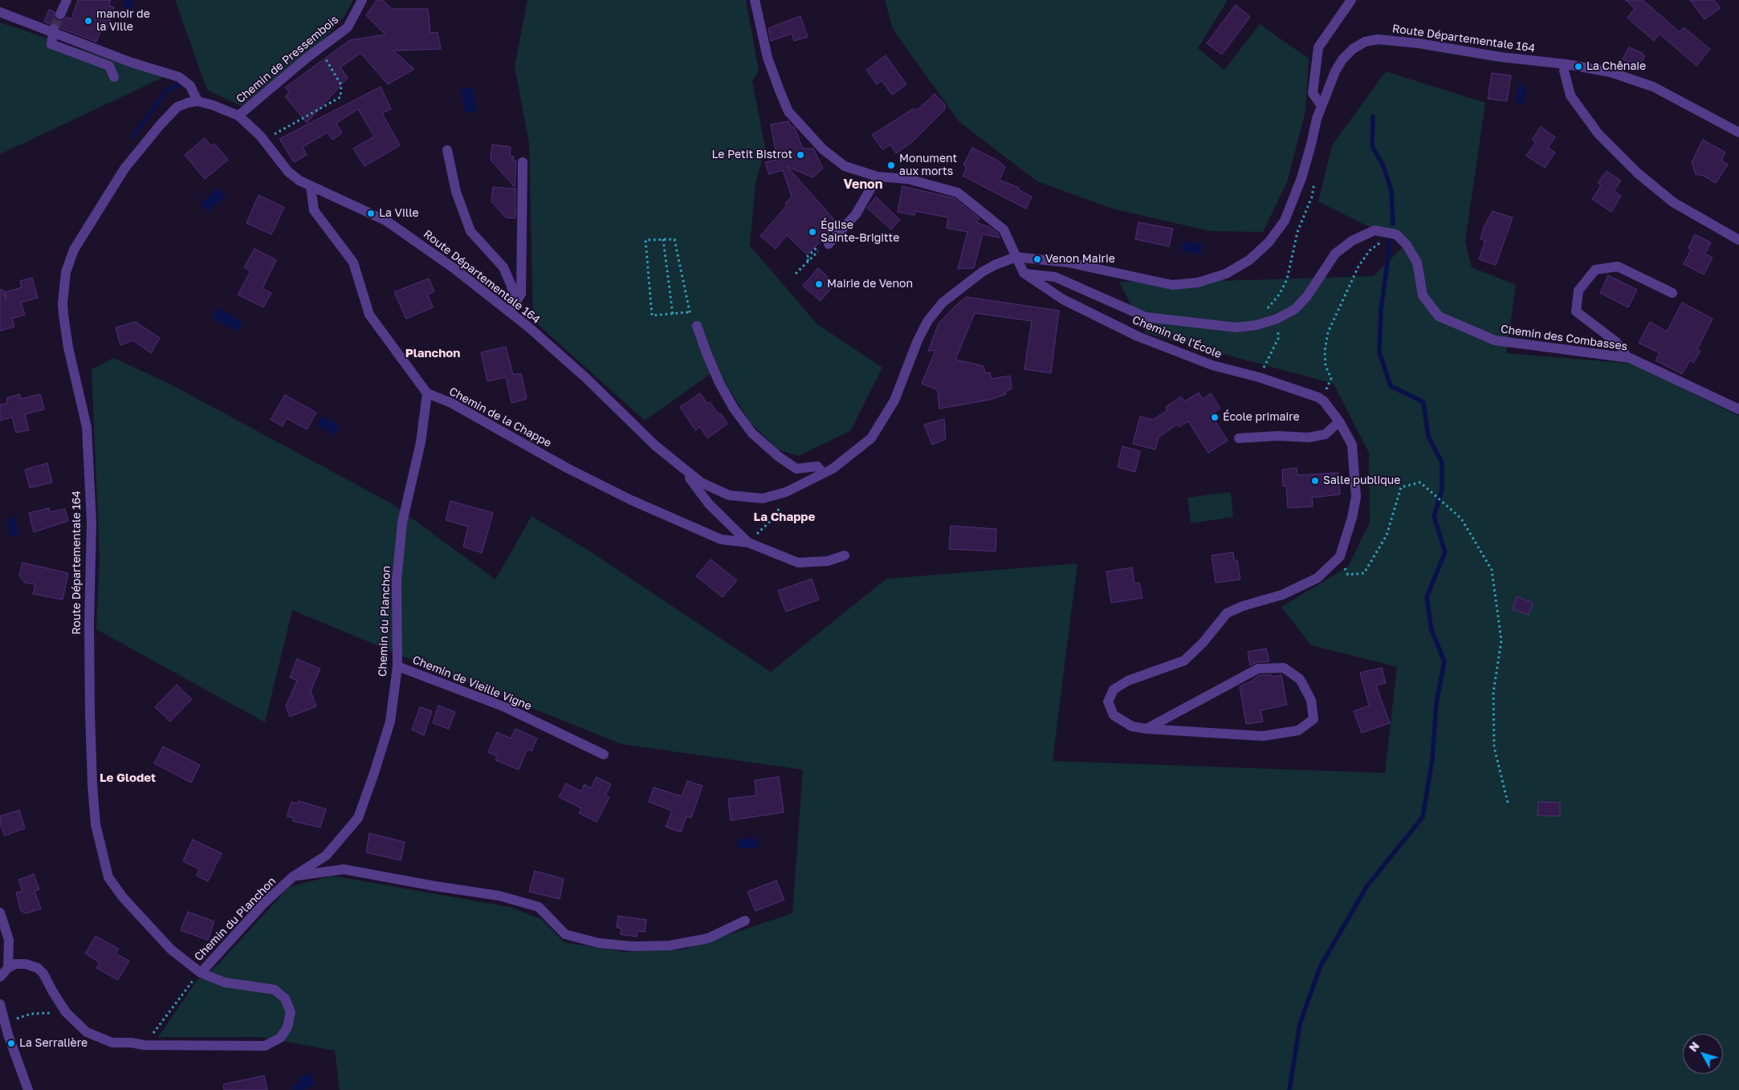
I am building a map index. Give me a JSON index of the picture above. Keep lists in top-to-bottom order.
{
  "streets": {
    "street": [
      "Route Départementale 164",
      "Chemin de Pressembois",
      "Chemin de l'École",
      "Chemin des Combasses",
      "Chemin de la Chappe",
      "Chemin du Planchon",
      "Chemin de Vieille Vigne"
    ]
  },
  "crossings": [
    ["Route Départementale 164", "Chemin de Pressembois"],
    ["Route Départementale 164", "Chemin du Planchon"],
    ["Chemin de l'École", "Chemin des Combasses"],
    ["Chemin de la Chappe", "Chemin du Planchon"],
    ["Chemin du Planchon", "Chemin de Vieille Vigne"]
  ],
  "districts": [
    "Venon",
    "Planchon",
    "La Chappe",
    "Le Glodet"
  ],
  "places": [
    "manoir de la Ville",
    "La Chênaie",
    "Le Petit Bistrot",
    "Monument aux morts",
    "La Ville",
    "Église Sainte-Brigitte",
    "Venon Mairie",
    "Mairie de Venon",
    "École primaire",
    "Salle publique",
    "La Serralière"
  ],
  "north": "top left"
}
